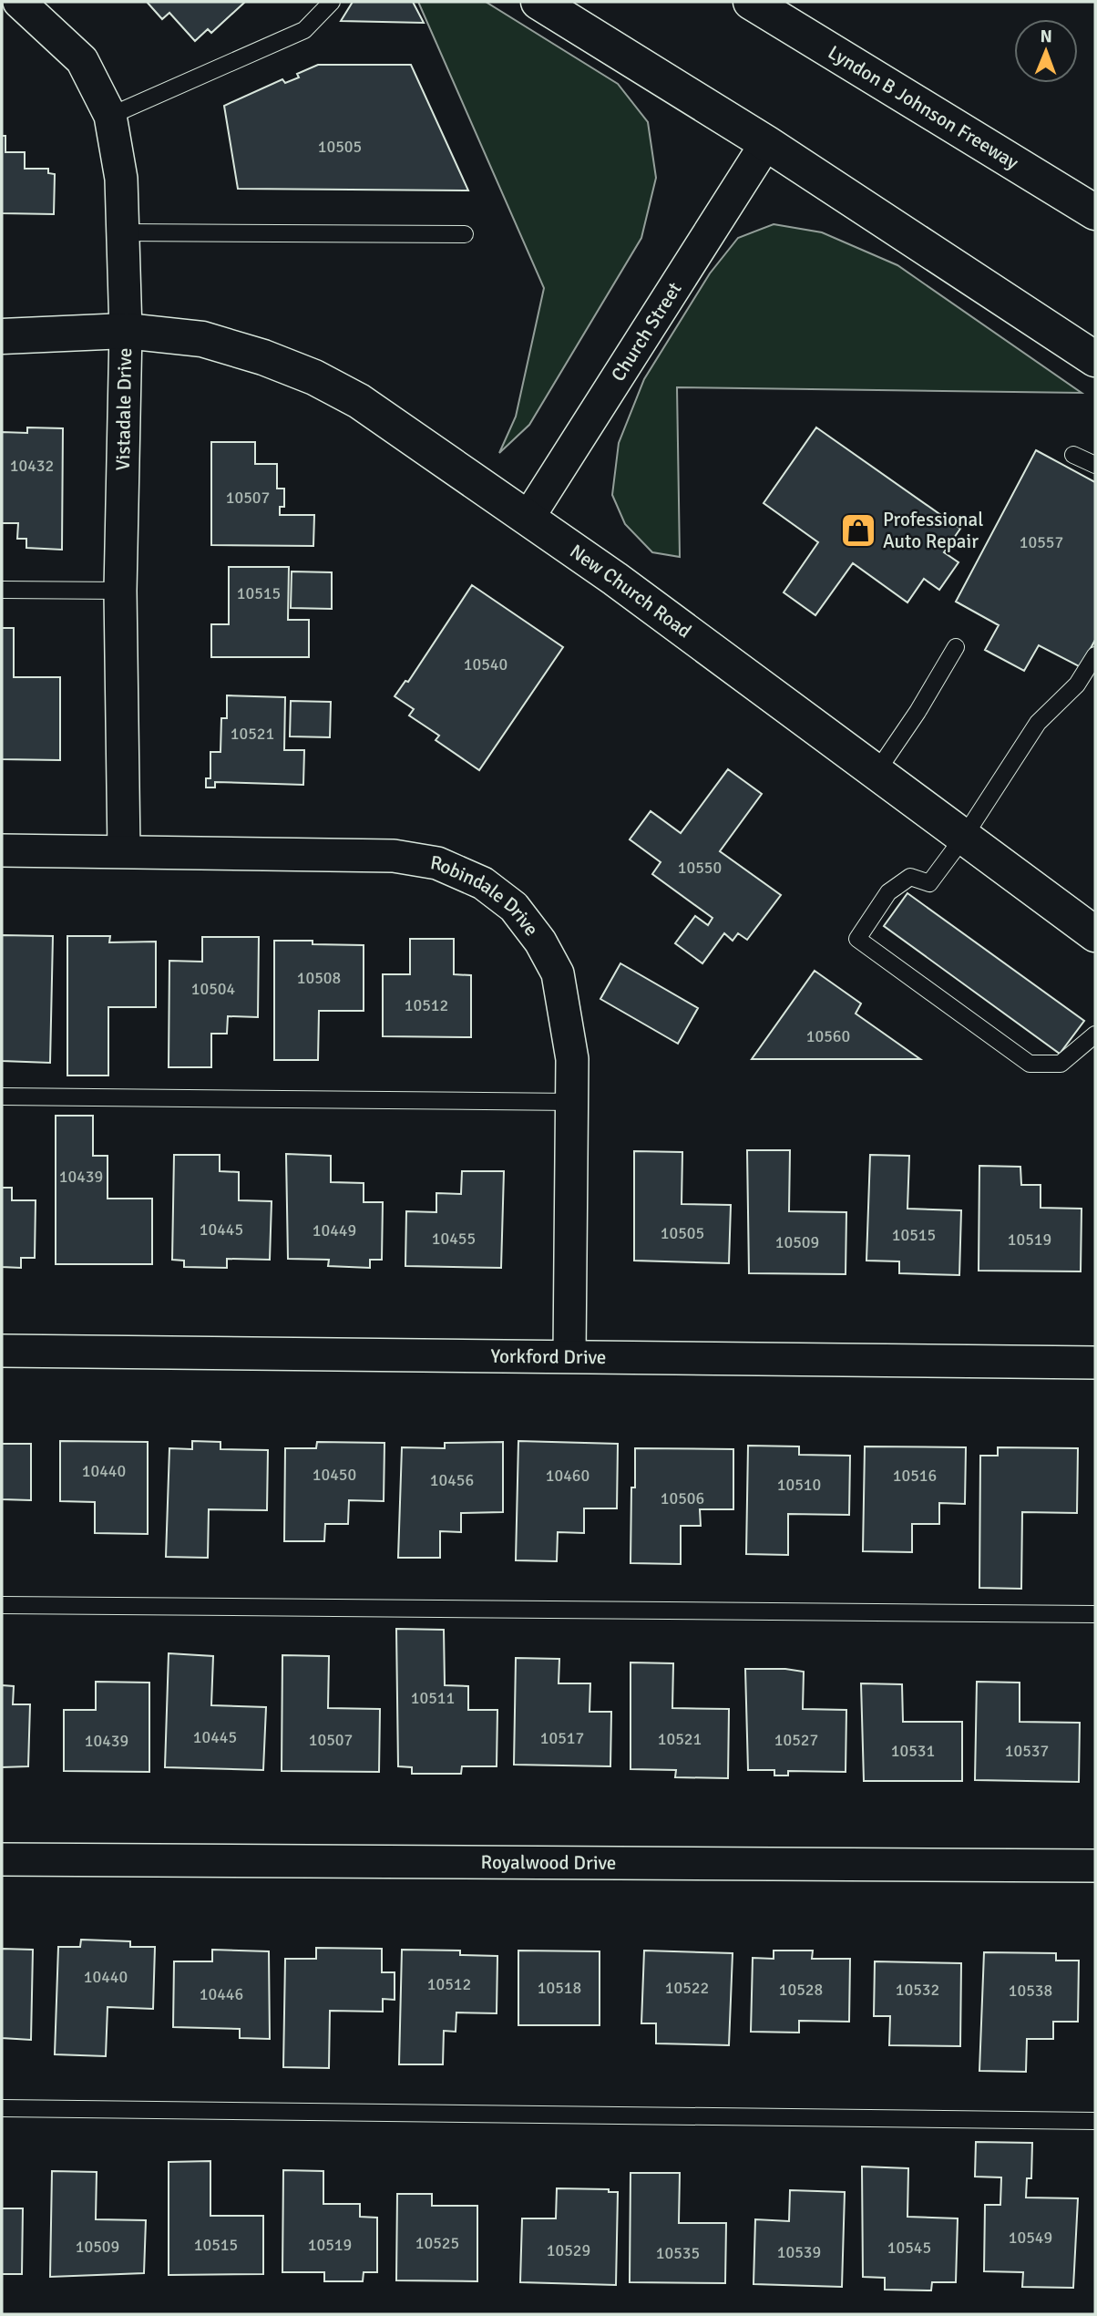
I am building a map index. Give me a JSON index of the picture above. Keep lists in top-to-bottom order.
{
  "streets": {
    "main road": ["Lyndon B Johnson Freeway", "New Church Road"],
    "street": [
      "Church Street",
      "Vistadale Drive",
      "Robindale Drive",
      "Yorkford Drive",
      "Royalwood Drive"
    ]
  },
  "crossings": [
    ["Church Street", "New Church Road"],
    ["Vistadale Drive", "New Church Road"],
    ["Vistadale Drive", "Robindale Drive"],
    ["Robindale Drive", "Yorkford Drive"]
  ],
  "places": {
    "shop": ["Professional Auto Repair"]
  },
  "house_numbers": [
    "10505",
    "10432",
    "10507",
    "10557",
    "10515",
    "10540",
    "10521",
    "10550",
    "10508",
    "10504",
    "10512",
    "10560",
    "10439",
    "10445",
    "10449",
    "10505",
    "10515",
    "10455",
    "10519",
    "10509",
    "10440",
    "10450",
    "10460",
    "10516",
    "10456",
    "10510",
    "10506",
    "10511",
    "10445",
    "10517",
    "10521",
    "10507",
    "10527",
    "10439",
    "10531",
    "10537",
    "10440",
    "10512",
    "10518",
    "10522",
    "10528",
    "10532",
    "10538",
    "10446",
    "10549",
    "10525",
    "10515",
    "10519",
    "10509",
    "10545",
    "10529",
    "10539",
    "10535"
  ],
  "north": "top"
}
